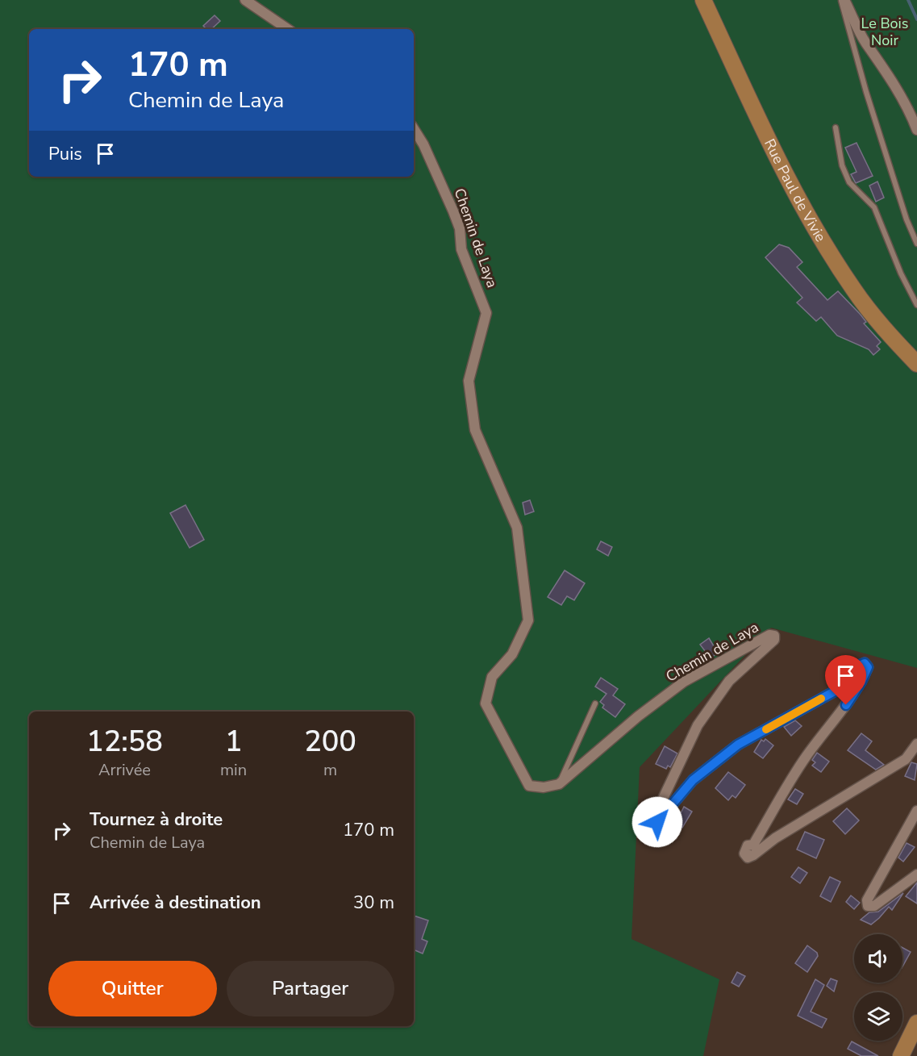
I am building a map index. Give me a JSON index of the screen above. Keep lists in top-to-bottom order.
{
  "streets": {
    "main road": ["Rue Paul de Vivie"],
    "street": ["Chemin de Laya"]
  },
  "parks": ["Le Bois Noir"],
  "page": {
    "turn": ["170 m", "Chemin de Laya"],
    "then": "Puis",
    "eta": [
      "12:58",
      "Arrivée",
      "1",
      "min",
      "200",
      "m"
    ],
    "list": [
      {
        "name": "Tournez à droite",
        "note": "Chemin de Laya",
        "value": "170 m"
      },
      {
        "name": "Arrivée à destination",
        "value": "30 m"
      }
    ],
    "buttons": ["Quitter", "Partager"]
  }
}
